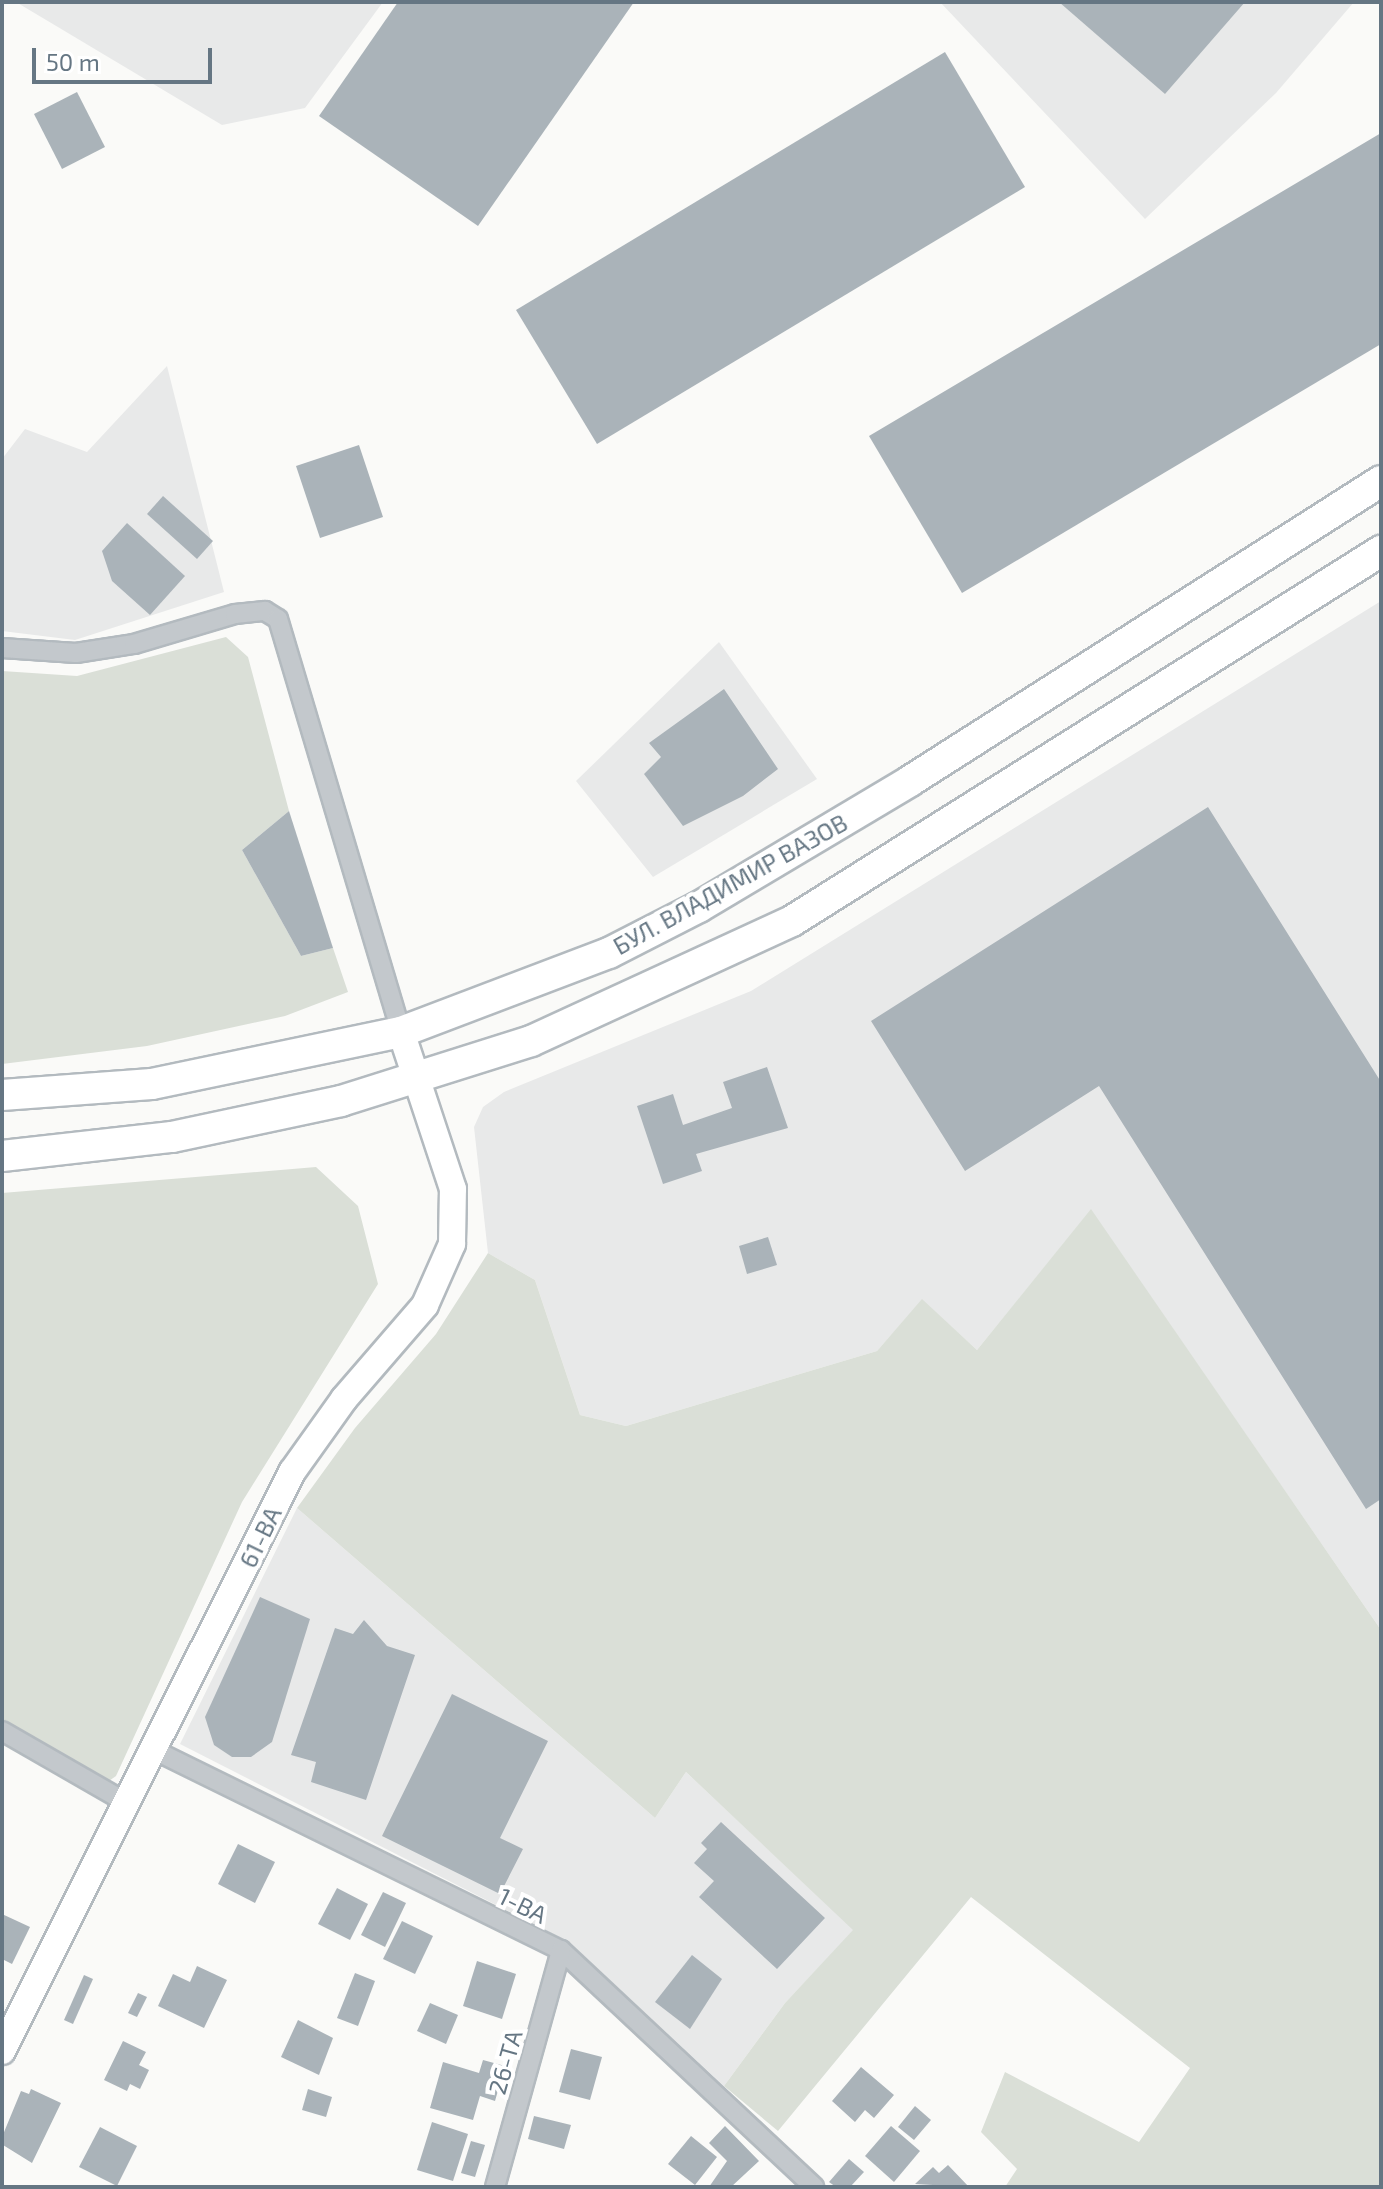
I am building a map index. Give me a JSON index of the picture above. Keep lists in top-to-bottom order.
{
  "streets": {
    "main road": ["БУЛ. ВЛАДИМИР ВАЗОВ"],
    "street": ["61-ВА", "1-ВА", "26-ТА"]
  },
  "crossings": [
    ["БУЛ. ВЛАДИМИР ВАЗОВ", "61-ВА"],
    ["61-ВА", "1-ВА"],
    ["1-ВА", "26-ТА"]
  ],
  "scale_bar": "50 m"
}
